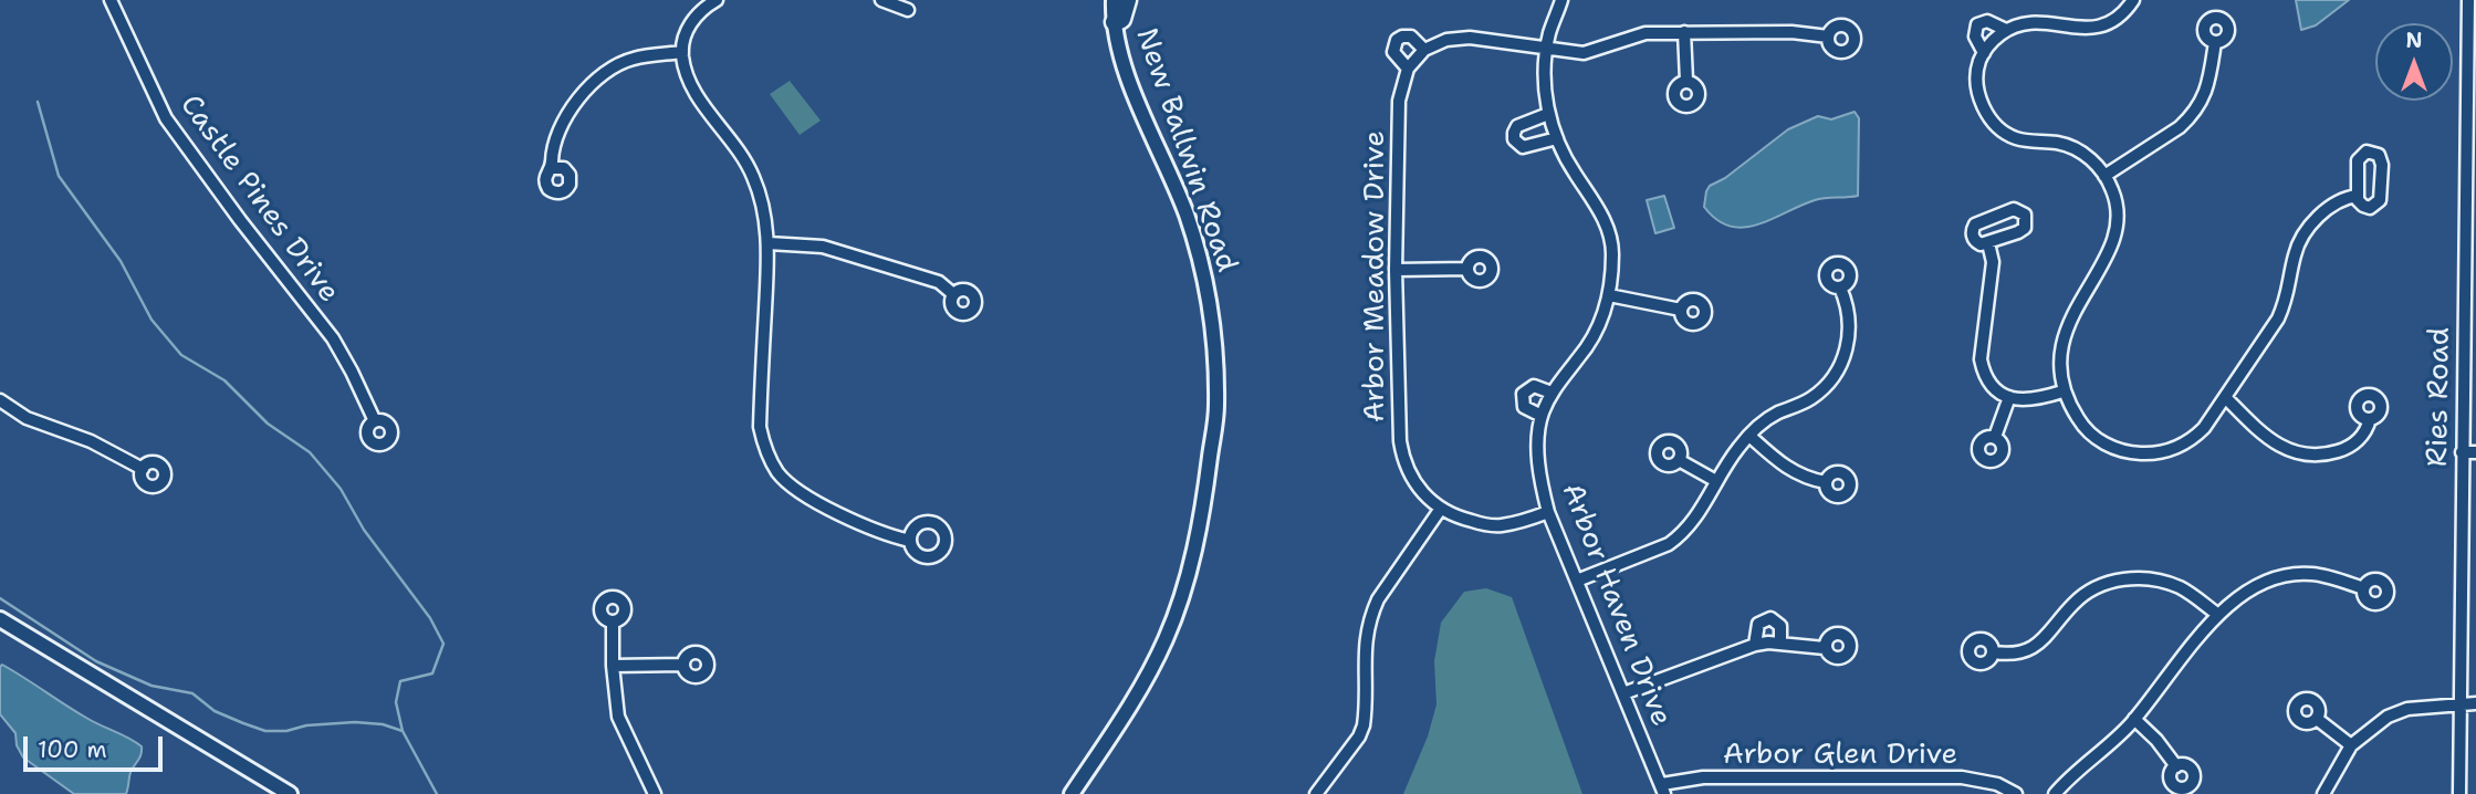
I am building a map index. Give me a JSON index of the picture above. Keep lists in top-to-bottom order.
{
  "streets": {
    "street": [
      "New Ballwin Road",
      "Castle Pines Drive",
      "Arbor Meadow Drive",
      "Ries Road",
      "Arbor Haven Drive",
      "Arbor Glen Drive"
    ]
  },
  "crossings": [
    ["Arbor Haven Drive", "Arbor Glen Drive"]
  ],
  "scale_bar": "100 m",
  "north": "top"
}
